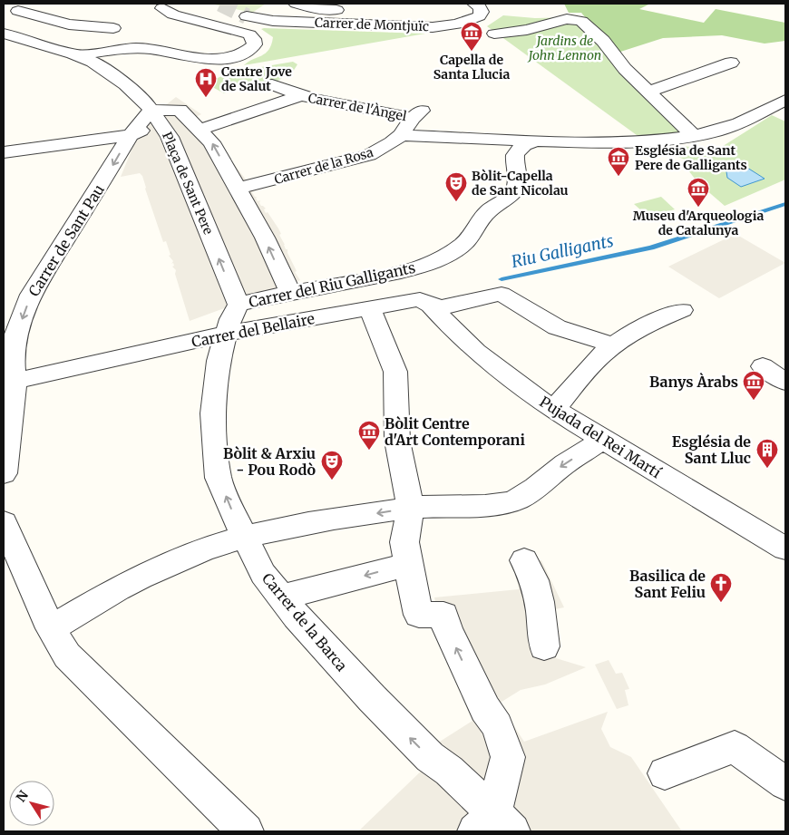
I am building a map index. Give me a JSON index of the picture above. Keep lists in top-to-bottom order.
{
  "streets": {
    "street": [
      "Carrer de Montjuïc",
      "Carrer de l'Àngel",
      "Carrer de la Rosa",
      "Plaça de Sant Pere",
      "Carrer de Sant Pau",
      "Carrer del Riu Galligants",
      "Carrer del Bellaire",
      "Pujada del Rei Martí",
      "Carrer de la Barca"
    ]
  },
  "crossings": [
    ["Carrer de l'Àngel", "Carrer de la Rosa"],
    ["Carrer de l'Àngel", "Plaça de Sant Pere"],
    ["Carrer de la Rosa", "Plaça de Sant Pere"],
    ["Plaça de Sant Pere", "Carrer de Sant Pau"],
    ["Plaça de Sant Pere", "Carrer del Riu Galligants"],
    ["Carrer de Sant Pau", "Carrer del Bellaire"],
    ["Carrer del Bellaire", "Pujada del Rei Martí"],
    ["Carrer del Bellaire", "Carrer de la Barca"]
  ],
  "one_way": ["Plaça de Sant Pere", "Carrer de Sant Pau"],
  "water": ["Riu Galligants"],
  "parks": ["Jardins de John Lennon"],
  "places": {
    "museum": [
      "Capella de Santa Llucia",
      "Església de Sant Pere de Galligants",
      "Museu d'Arqueologia de Catalunya",
      "Banys Àrabs",
      "Bòlit Centre d'Art Contemporani"
    ],
    "hospital": ["Centre Jove de Salut"],
    "theatre": ["Bòlit-Capella de Sant Nicolau", "Bòlit & Arxiu - Pou Rodò"],
    "building": ["Església de Sant Lluc"],
    "church": ["Basilica de Sant Feliu"]
  },
  "north": "top left"
}
